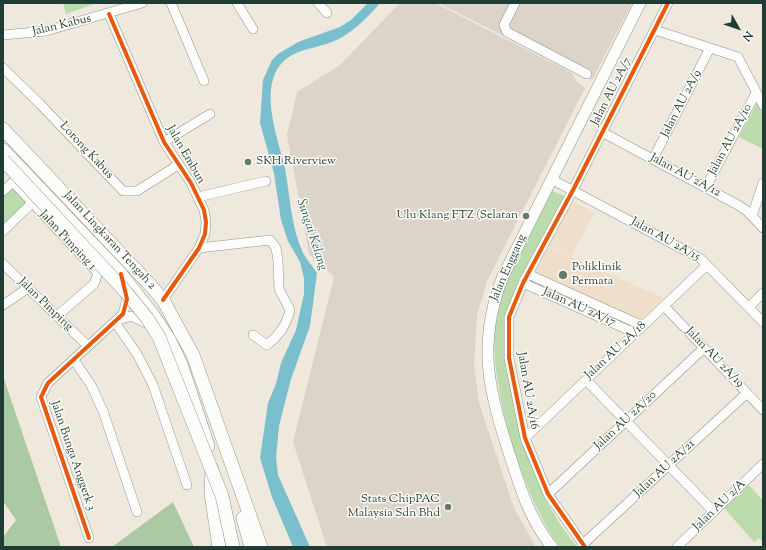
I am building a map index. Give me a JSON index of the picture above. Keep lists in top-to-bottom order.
{
  "streets": {
    "highway": ["Jalan Lingkaran Tengah 2"],
    "main road": ["Jalan Enggang"],
    "street": [
      "Jalan Kabus",
      "Jalan AU 2A/7",
      "Jalan AU 2A/9",
      "Jalan AU 2A/10",
      "Lorong Kabus",
      "Jalan Embun",
      "Jalan AU 2A/12",
      "Jalan AU 2A/15",
      "Jalan Pimping 1",
      "Jalan Pimping",
      "Jalan AU 2A/17",
      "Jalan AU 2A/18",
      "Jalan AU 2A/19",
      "Jalan AU 2A/16",
      "Jalan AU 2A/20",
      "Jalan Bunga Anggerk 3",
      "Jalan AU 2A/21",
      "Jalan AU 2/A"
    ]
  },
  "crossings": [
    ["Jalan Kabus", "Jalan Embun"],
    ["Jalan AU 2A/7", "Jalan AU 2A/12"],
    ["Jalan AU 2A/7", "Jalan AU 2A/15"],
    ["Jalan AU 2A/7", "Jalan AU 2A/16"],
    ["Jalan AU 2A/9", "Jalan AU 2A/12"],
    ["Jalan AU 2A/10", "Jalan AU 2A/12"],
    ["Lorong Kabus", "Jalan Embun"],
    ["Jalan Embun", "Jalan Lingkaran Tengah 2"],
    ["Jalan AU 2A/15", "Jalan Enggang"],
    ["Jalan AU 2A/15", "Jalan AU 2A/18"],
    ["Jalan AU 2A/15", "Jalan AU 2A/16"],
    ["Jalan Pimping 1", "Jalan Pimping"],
    ["Jalan AU 2A/17", "Jalan AU 2A/18"],
    ["Jalan AU 2A/17", "Jalan AU 2A/16"],
    ["Jalan AU 2A/18", "Jalan AU 2A/19"],
    ["Jalan AU 2A/18", "Jalan AU 2A/16"],
    ["Jalan AU 2A/19", "Jalan AU 2A/20"],
    ["Jalan AU 2A/19", "Jalan AU 2A/21"],
    ["Jalan AU 2A/16", "Jalan AU 2A/20"],
    ["Jalan AU 2A/16", "Jalan AU 2A/21"]
  ],
  "water": ["Sungai Kelang"],
  "places": [
    "SKH Riverview",
    "Ulu Klang FTZ (Selatan",
    "Poliklinik Permata",
    "Stats ChipPAC Malaysia Sdn Bhd"
  ],
  "north": "bottom right"
}
